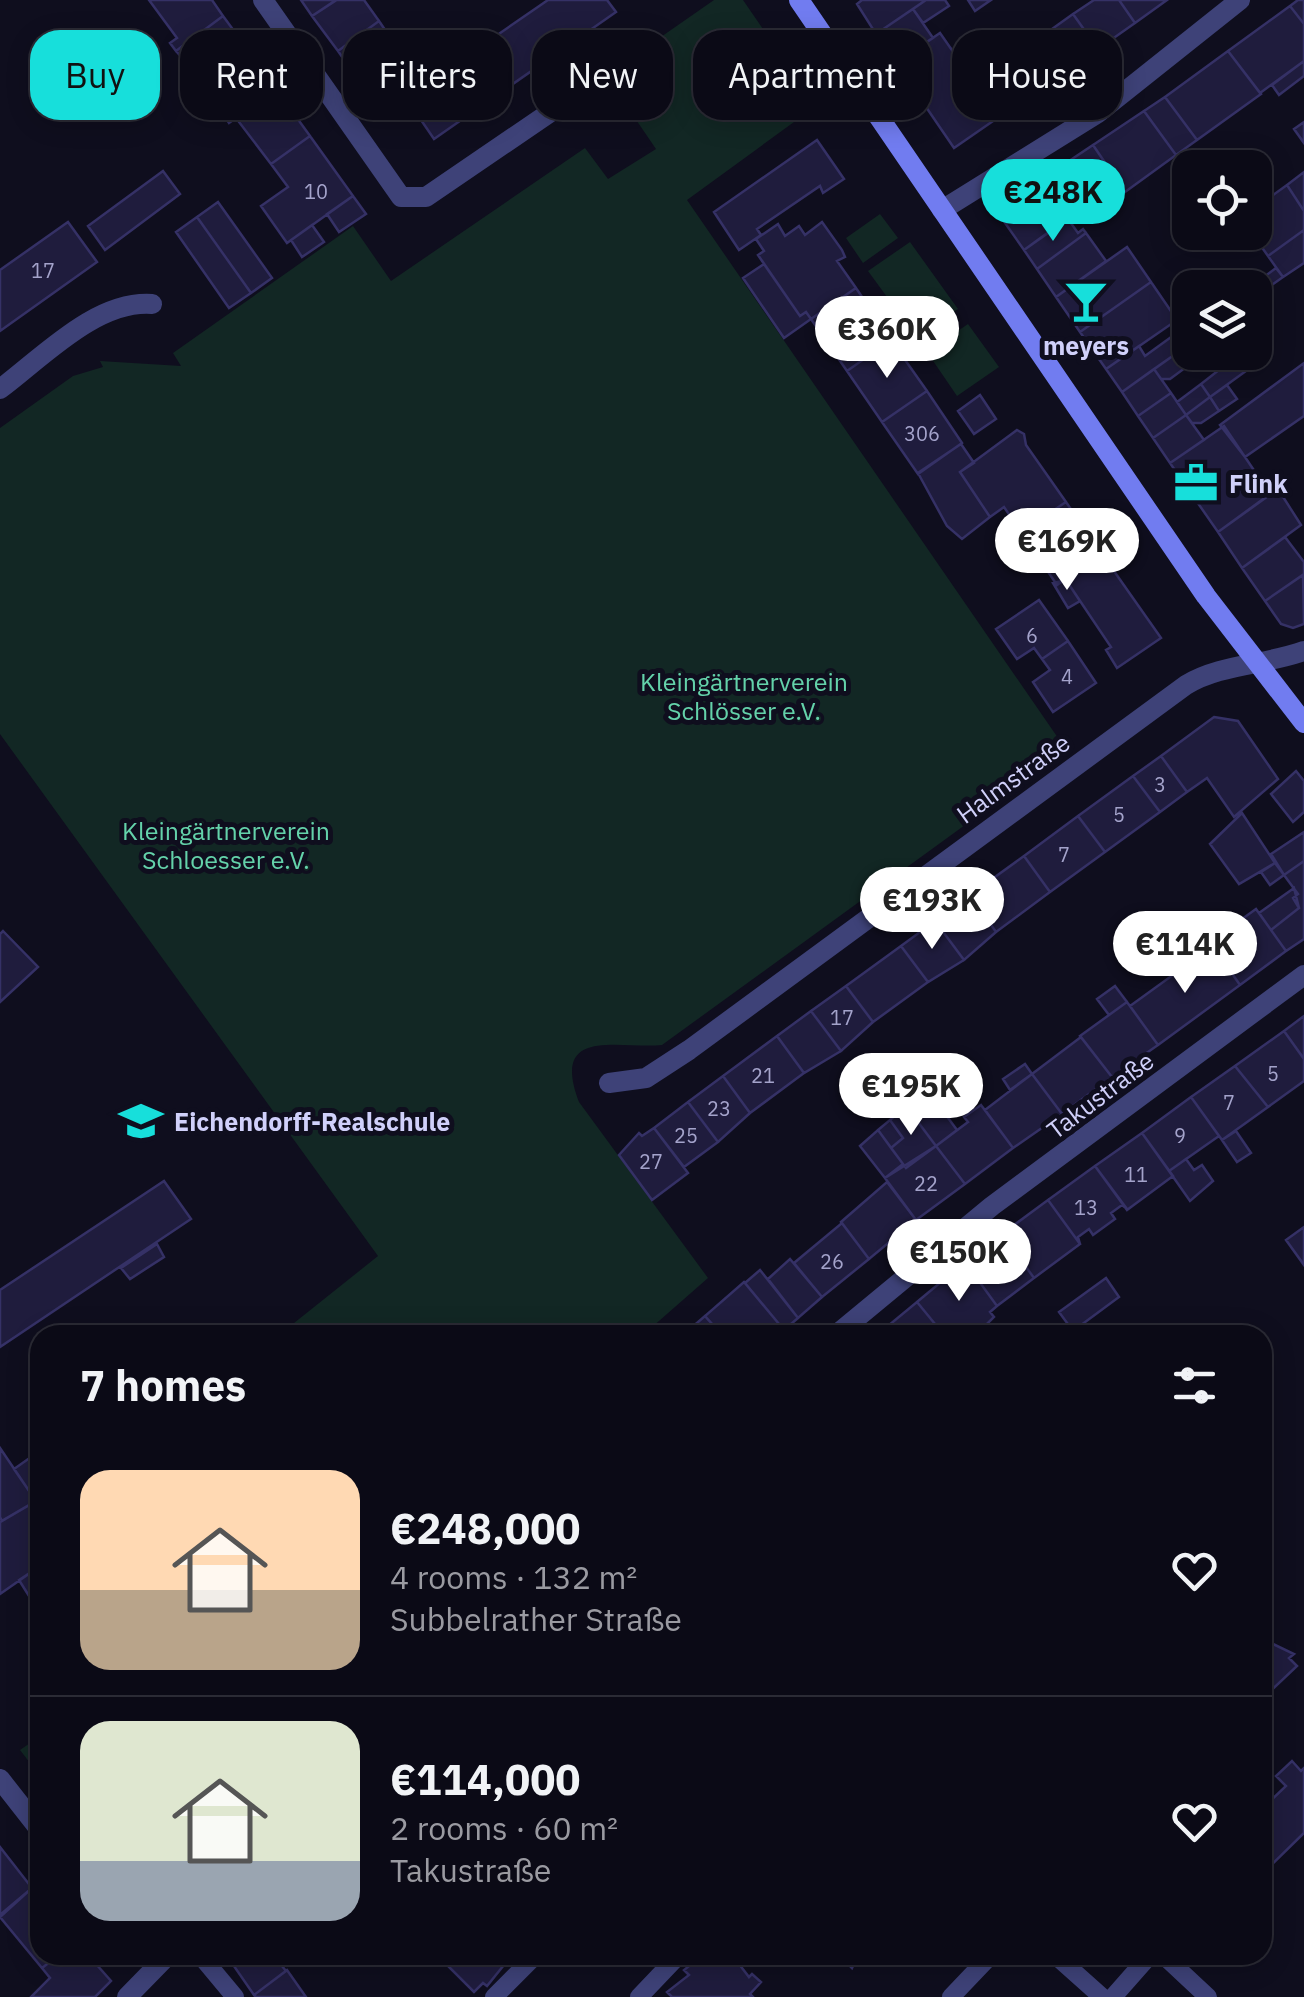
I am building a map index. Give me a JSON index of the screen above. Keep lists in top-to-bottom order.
{
  "streets": {
    "street": ["Halmstraße", "Takustraße"]
  },
  "parks": ["Kleingärtnerverein Schlösser e.V.", "Kleingärtnerverein Schloesser e.V."],
  "places": {
    "bar": ["meyers"],
    "office": ["Flink"],
    "school or university": ["Eichendorff-Realschule"]
  },
  "house_numbers": [
    "10",
    "17",
    "306",
    "6",
    "4",
    "3",
    "5",
    "7",
    "17",
    "5",
    "21",
    "7",
    "23",
    "25",
    "9",
    "27",
    "11",
    "22",
    "13",
    "26"
  ],
  "page": {
    "chip": [
      "Buy",
      "Rent",
      "Filters",
      "New",
      "Apartment",
      "House"
    ],
    "price": [
      "€248K",
      "€360K",
      "€169K",
      "€193K",
      "€114K",
      "€195K",
      "€150K"
    ],
    "heading": "7 homes",
    "list": [
      {
        "name": "€248,000",
        "note": "4 rooms · 132 m² · Subbelrather Straße"
      },
      {
        "name": "€114,000",
        "note": "2 rooms · 60 m² · Takustraße"
      }
    ]
  }
}
